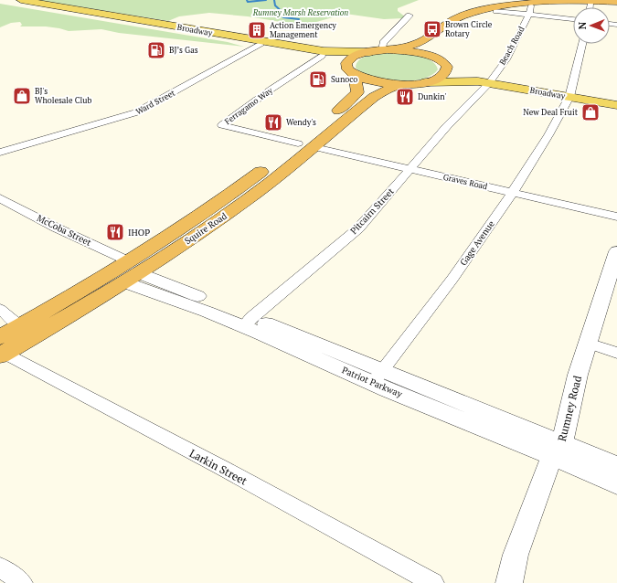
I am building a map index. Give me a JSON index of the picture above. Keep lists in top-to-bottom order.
{
  "streets": {
    "highway": ["Squire Road"],
    "main road": ["Broadway"],
    "street": [
      "Beach Road",
      "Ward Street",
      "Ferragamo Way",
      "Graves Road",
      "Pitcairn Street",
      "McCoba Street",
      "Gage Avenue",
      "Patriot Parkway",
      "Rumney Road",
      "Larkin Street"
    ]
  },
  "crossings": [
    ["Broadway", "Beach Road"],
    ["Broadway", "Ward Street"],
    ["Broadway", "Ferragamo Way"],
    ["Broadway", "Pitcairn Street"],
    ["Broadway", "Squire Road"],
    ["Broadway", "Gage Avenue"],
    ["Beach Road", "Pitcairn Street"],
    ["Ferragamo Way", "Graves Road"],
    ["Ferragamo Way", "Squire Road"],
    ["Graves Road", "Pitcairn Street"],
    ["Graves Road", "Squire Road"],
    ["Graves Road", "Gage Avenue"],
    ["Pitcairn Street", "Patriot Parkway"],
    ["Squire Road", "McCoba Street"],
    ["Squire Road", "Patriot Parkway"],
    ["Squire Road", "Larkin Street"],
    ["McCoba Street", "Patriot Parkway"],
    ["Gage Avenue", "Patriot Parkway"],
    ["Patriot Parkway", "Rumney Road"]
  ],
  "parks": ["Rumney Marsh Reservation"],
  "places": {
    "bus stop": ["Brown Circle Rotary"],
    "building": ["Action Emergency Management"],
    "fuel station": ["BJ’s Gas", "Sunoco"],
    "shop": ["BJ's Wholesale Club", "New Deal Fruit"],
    "restaurant": ["Dunkin'", "Wendy's", "IHOP"]
  },
  "north": "left"
}
